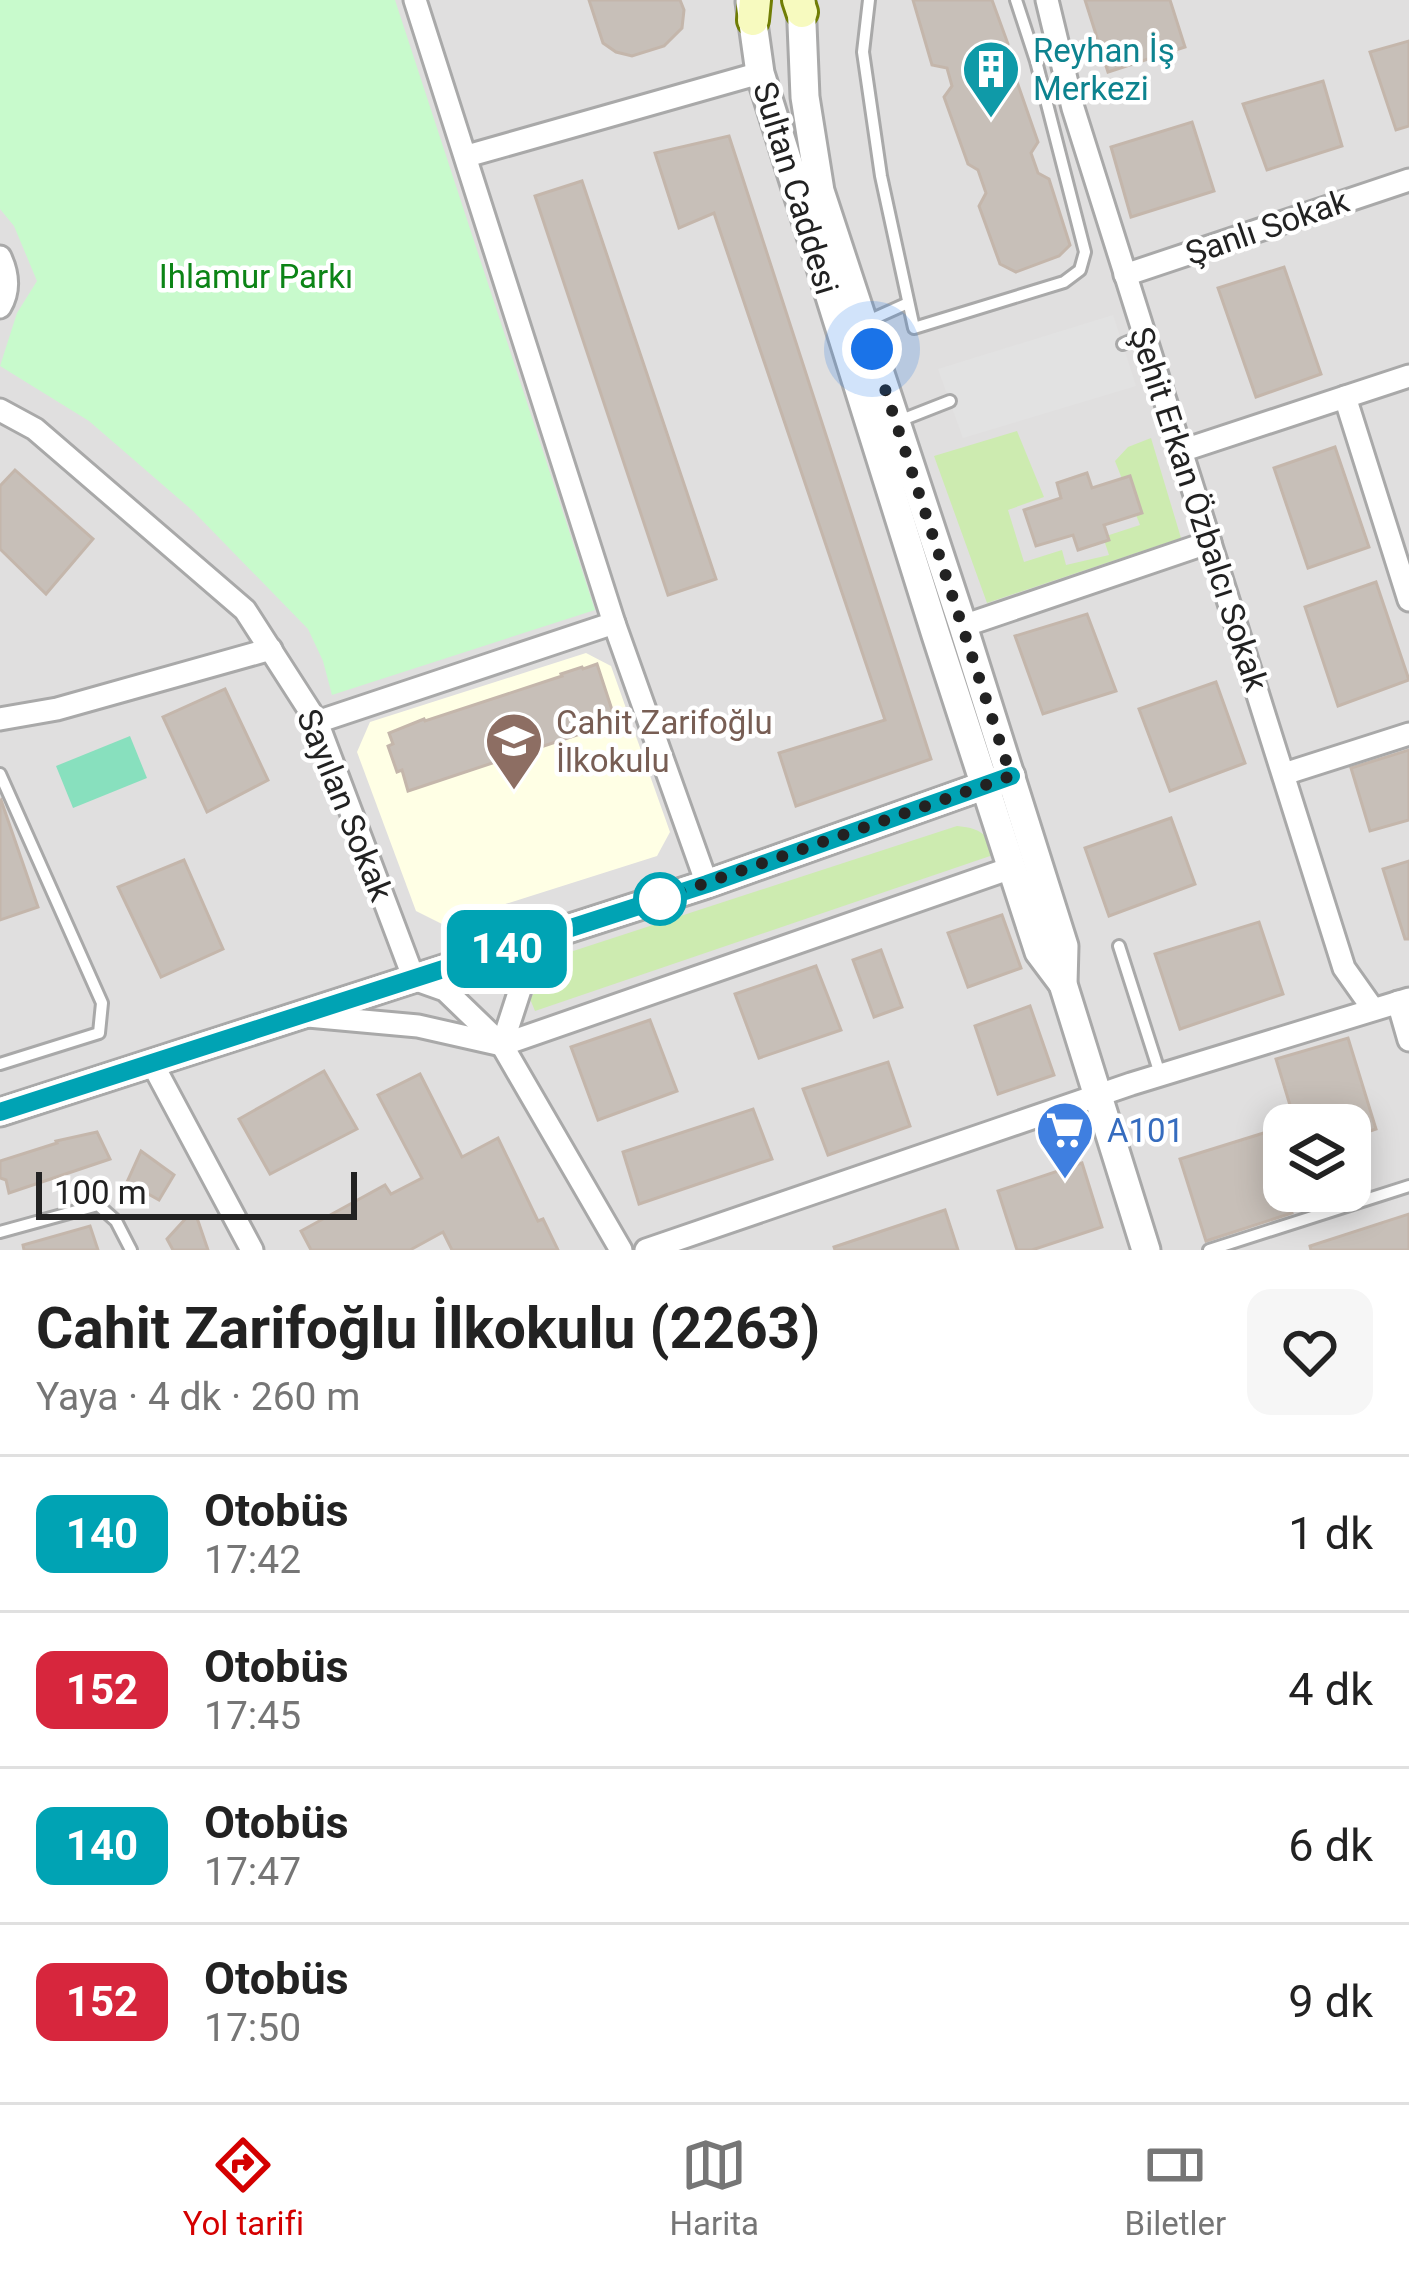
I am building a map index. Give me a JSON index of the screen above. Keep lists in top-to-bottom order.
{
  "streets": {
    "street": [
      "Sultan Caddesi",
      "Şanlı Sokak",
      "Şehit Erkan Özbalcı Sokak",
      "Sayılan Sokak"
    ]
  },
  "crossings": [
    ["Şanlı Sokak", "Şehit Erkan Özbalcı Sokak"]
  ],
  "parks": ["Ihlamur Parkı"],
  "places": {
    "building": ["Reyhan İş Merkezi"],
    "school or university": ["Cahit Zarifoğlu İlkokulu"],
    "supermarket": ["A101"]
  },
  "lines": ["bus line 140"],
  "scale_bar": "100 m",
  "page": {
    "on_map": "140",
    "scale": "100 m",
    "heading": ["Cahit Zarifoğlu İlkokulu (2263)", "Yaya · 4 dk · 260 m"],
    "list": [
      {
        "mark": "140",
        "name": "Otobüs",
        "note": "17:42",
        "value": "1 dk"
      },
      {
        "mark": "152",
        "name": "Otobüs",
        "note": "17:45",
        "value": "4 dk"
      },
      {
        "mark": "140",
        "name": "Otobüs",
        "note": "17:47",
        "value": "6 dk"
      },
      {
        "mark": "152",
        "name": "Otobüs",
        "note": "17:50",
        "value": "9 dk"
      }
    ],
    "tabs": ["Yol tarifi", "Harita", "Biletler"]
  }
}
